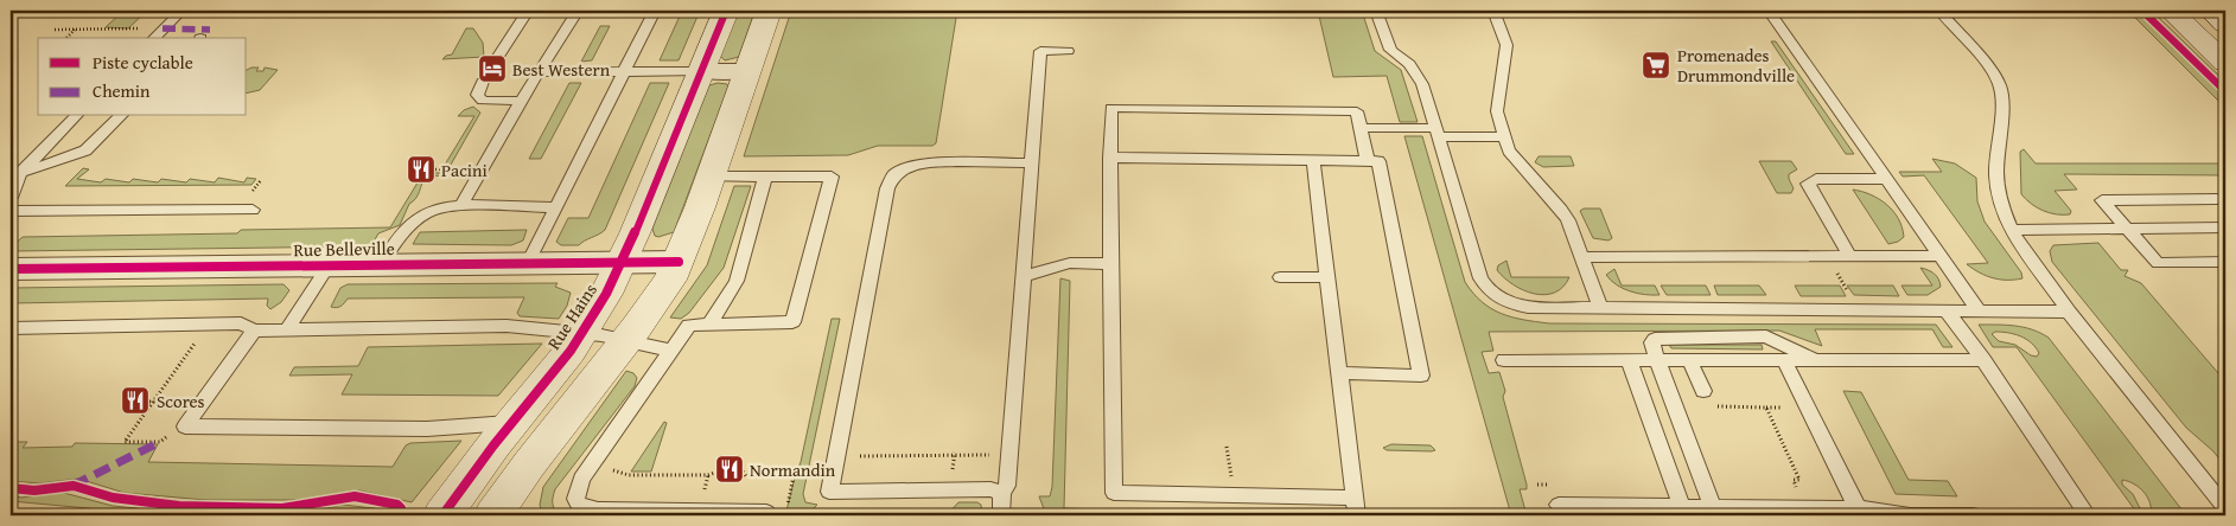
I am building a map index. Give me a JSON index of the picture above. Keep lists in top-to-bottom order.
{
  "streets": {
    "street": ["Rue Belleville", "Rue Hains"]
  },
  "crossings": [
    ["Rue Belleville", "Rue Hains"]
  ],
  "places": {
    "supermarket": ["Promenades Drummondville"],
    "hotel": ["Best Western"],
    "restaurant": ["Pacini", "Scores", "Normandin"]
  },
  "legend": ["Piste cyclable", "Chemin"]
}
